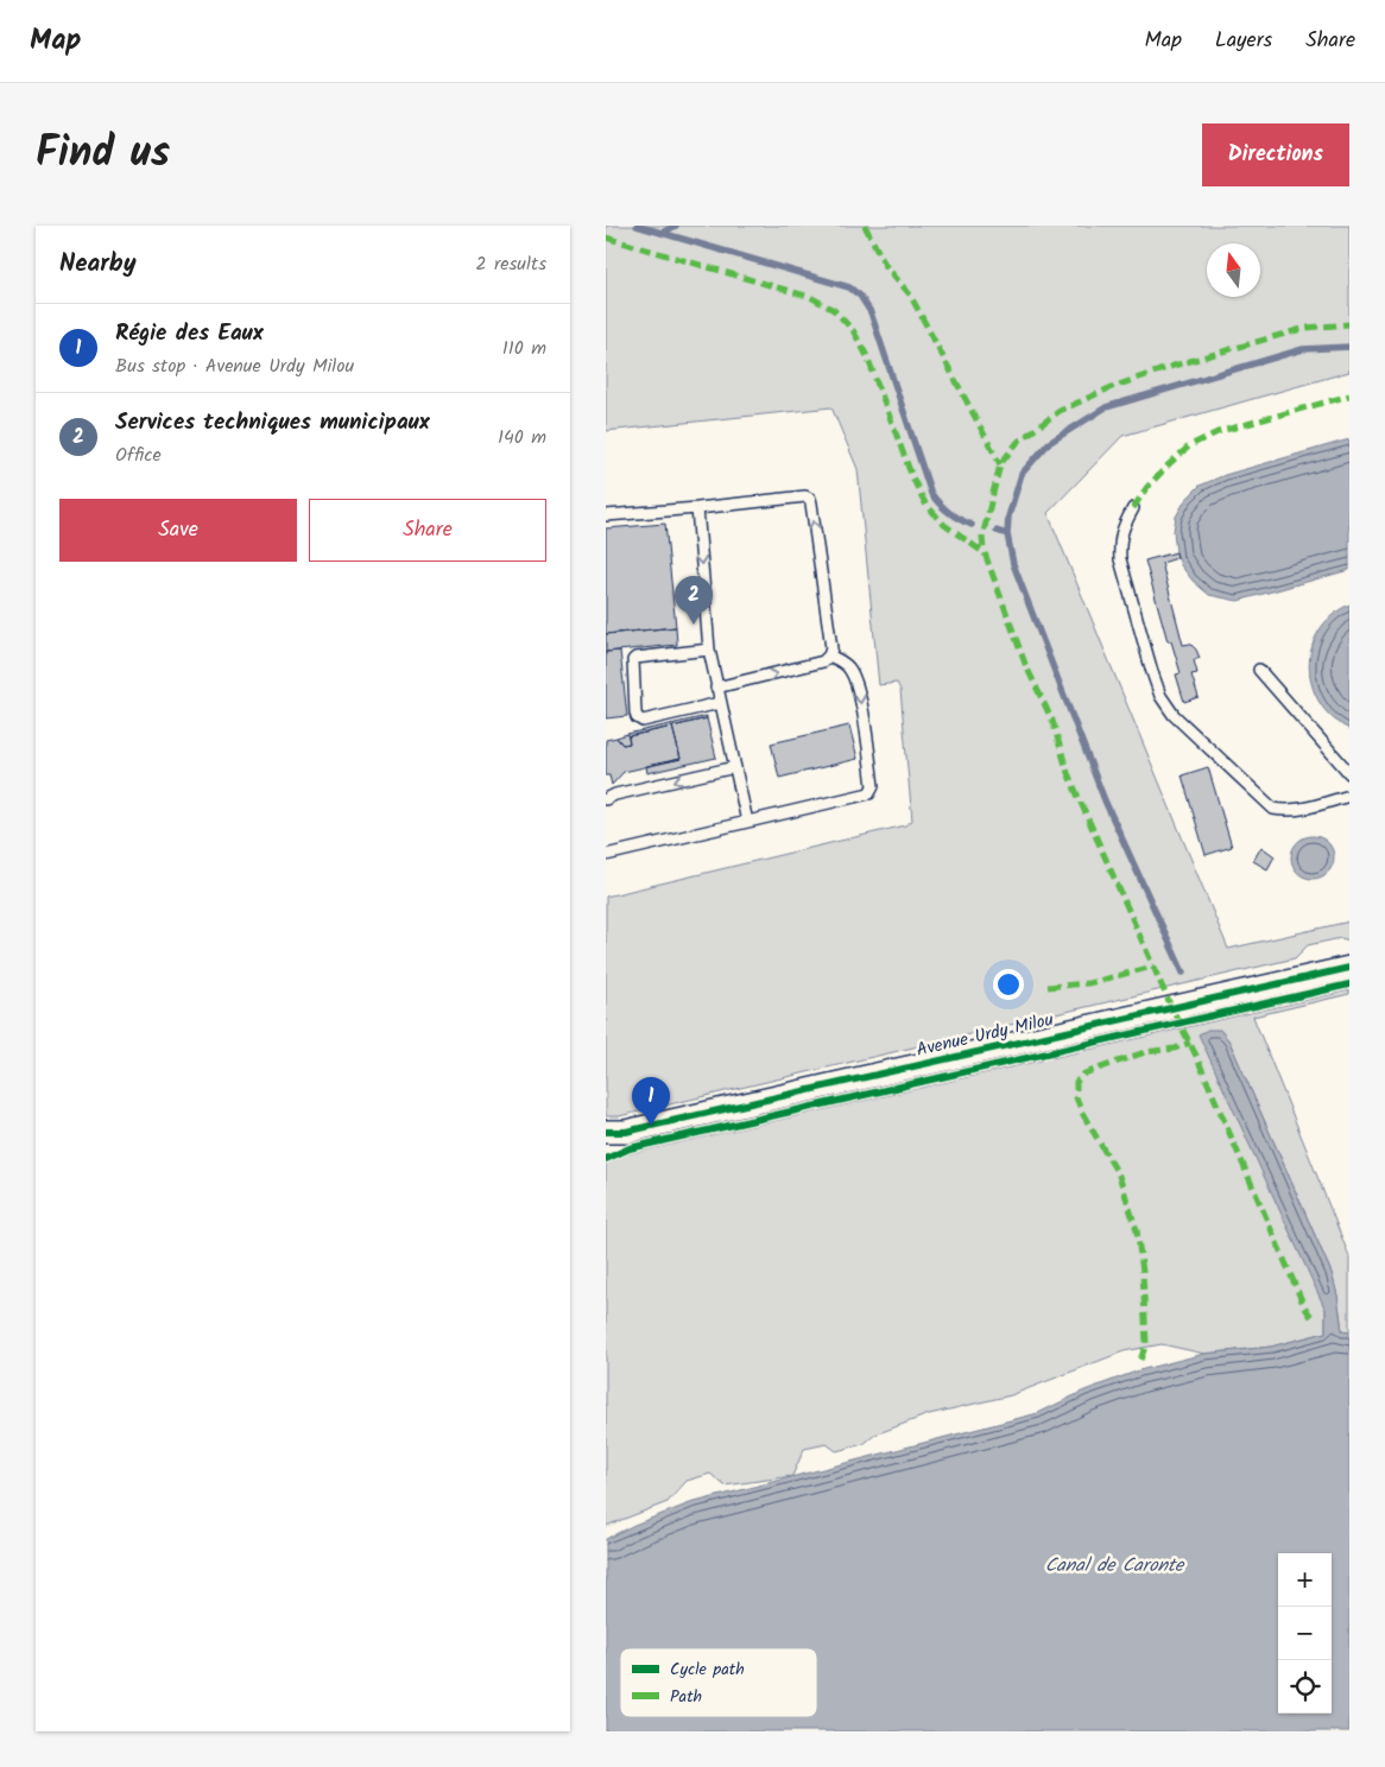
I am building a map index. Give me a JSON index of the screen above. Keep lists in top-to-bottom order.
{
  "streets": {
    "street": ["Avenue Urdy Milou"]
  },
  "water": ["Canal de Caronte"],
  "legend": ["Cycle path", "Path"],
  "north": "top",
  "page": {
    "header": "Map",
    "nav": ["Map", "Layers", "Share"],
    "title": "Find us",
    "buttons": [
      "Directions",
      ["Save", "Share"]
    ],
    "heading": ["Nearby", "2 results"],
    "list": [
      {
        "mark": "1",
        "name": "Régie des Eaux",
        "note": "Bus stop · Avenue Urdy Milou",
        "value": "110 m"
      },
      {
        "mark": "2",
        "name": "Services techniques municipaux",
        "note": "Office",
        "value": "140 m"
      }
    ],
    "pins": ["2", "1"],
    "map_buttons": ["+", "−"]
  }
}
